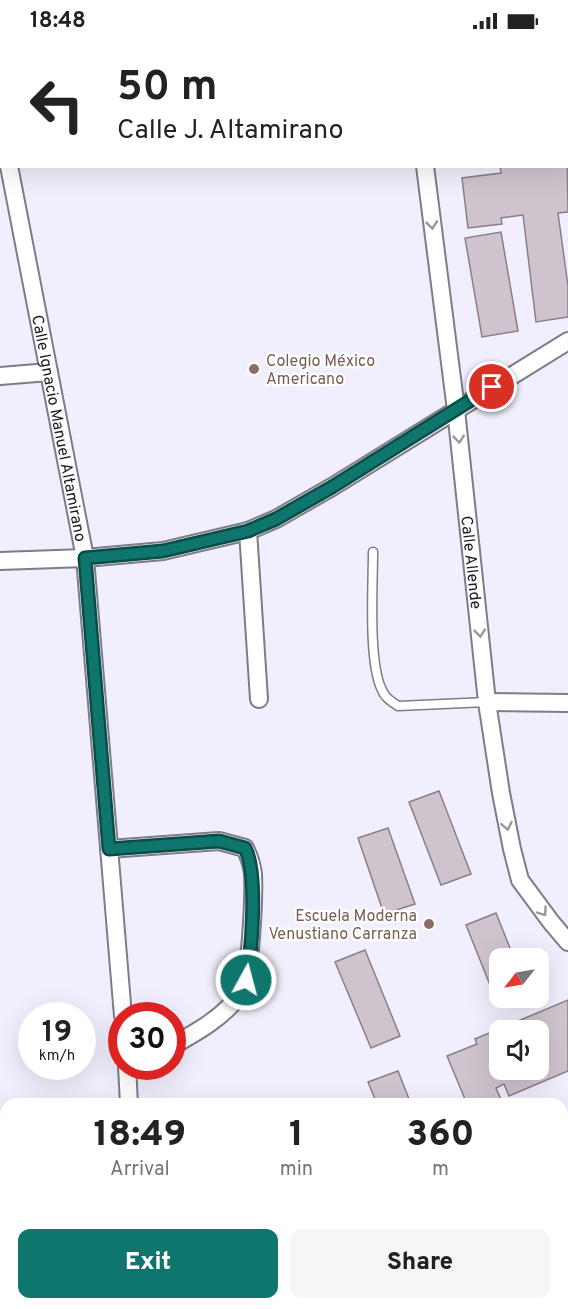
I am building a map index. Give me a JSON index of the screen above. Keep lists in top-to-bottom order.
{
  "streets": {
    "street": ["Calle Ignacio Manuel Altamirano", "Calle Allende"]
  },
  "one_way": ["Calle Allende"],
  "places": ["Colegio México Americano", "Escuela Moderna Venustiano Carranza"],
  "north": "bottom left",
  "page": {
    "status": "18:48",
    "turn": ["50 m", "Calle J. Altamirano"],
    "speed": "19 km/h",
    "limit": "30",
    "eta": [
      "18:49",
      "Arrival",
      "1",
      "min",
      "360",
      "m"
    ],
    "buttons": ["Exit", "Share"]
  }
}
